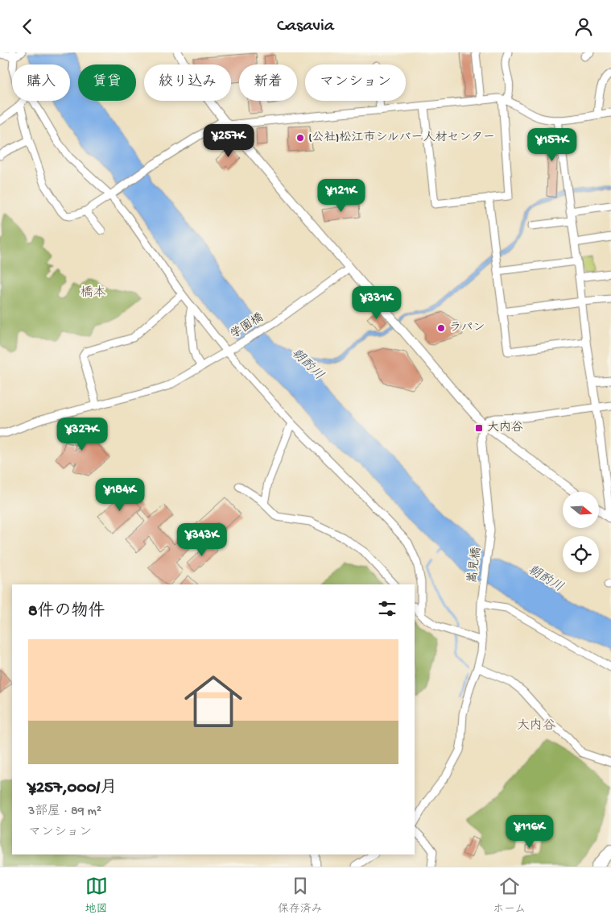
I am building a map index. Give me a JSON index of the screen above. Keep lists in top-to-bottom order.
{
  "streets": {
    "street": ["学園橋", "嵩見橋"]
  },
  "districts": ["橋本", "大内谷"],
  "water": ["朝酌川"],
  "places": {
    "other": ["(公社)松江市シルバー人材センター", "ラパン"],
    "transit": ["大内谷"]
  },
  "north": "right",
  "page": {
    "header": "Casavia",
    "chip": [
      "購入",
      "賃貸",
      "絞り込み",
      "新着",
      "マンション"
    ],
    "price": [
      "¥257K",
      "¥157K",
      "¥121K",
      "¥331K",
      "¥327K",
      "¥184K",
      "¥343K",
      "¥116K"
    ],
    "heading": "8件の物件",
    "list": [
      {
        "name": "¥257,000/月",
        "note": "3部屋 · 89 m² · マンション"
      }
    ],
    "tabs": ["地図", "保存済み", "ホーム"]
  }
}
